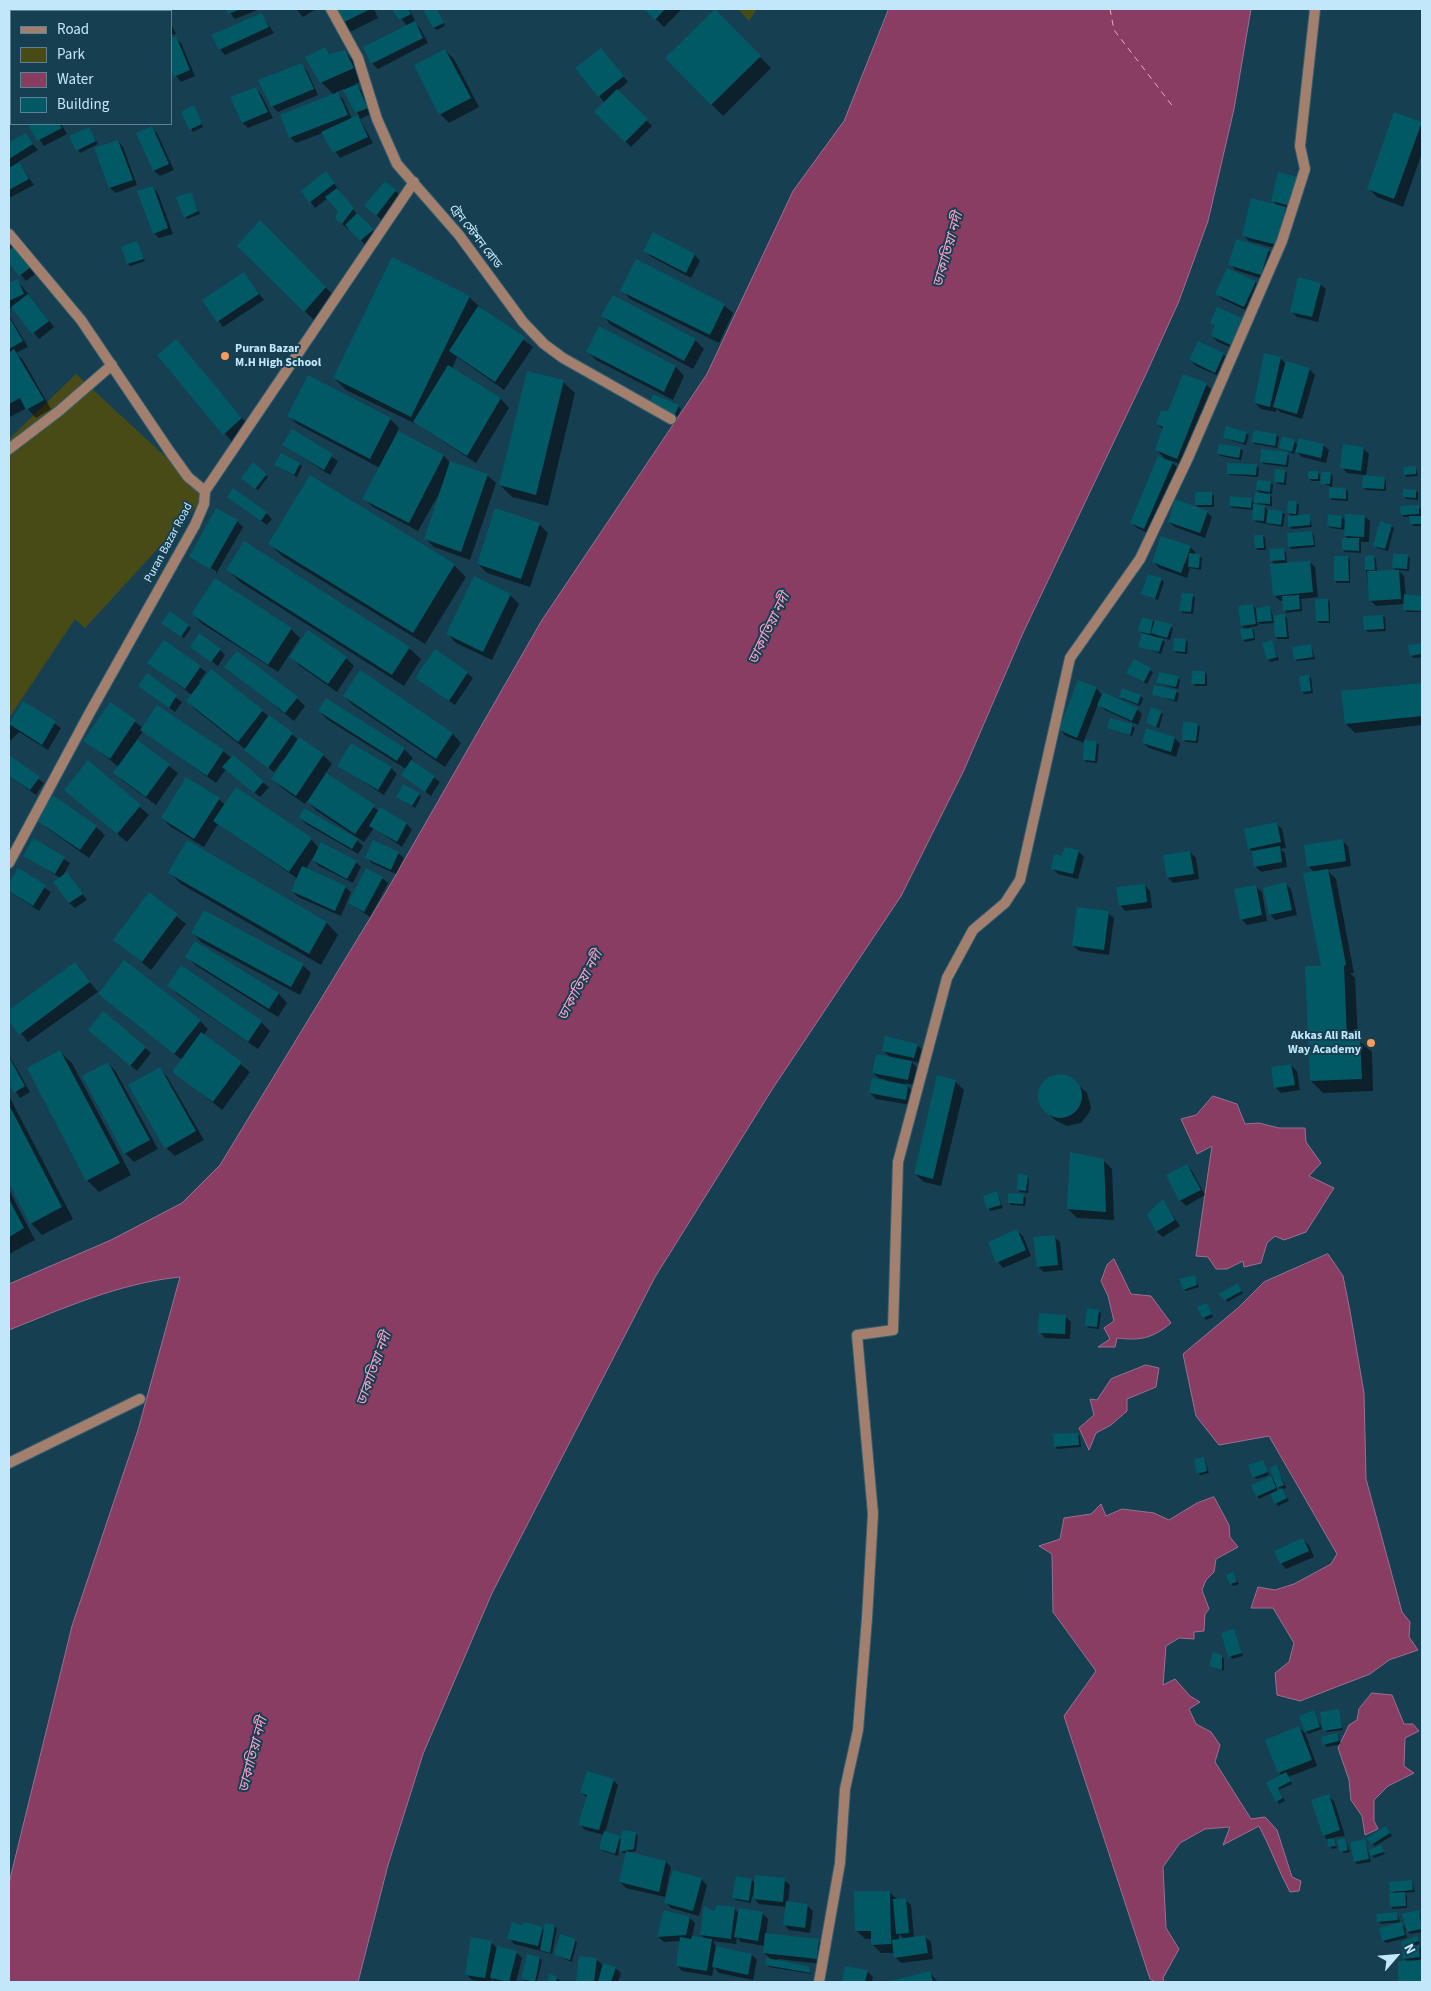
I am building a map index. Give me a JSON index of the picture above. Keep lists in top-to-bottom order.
{
  "streets": {
    "street": ["ট্রেন স্টেশন রোড", "Puran Bazar Road"]
  },
  "water": ["ডাকাতিয়া নদী"],
  "places": ["Puran Bazar M.H High School", "Akkas Ali Rail Way Academy"],
  "legend": [
    "Road",
    "Park",
    "Water",
    "Building"
  ],
  "north": "top right"
}
